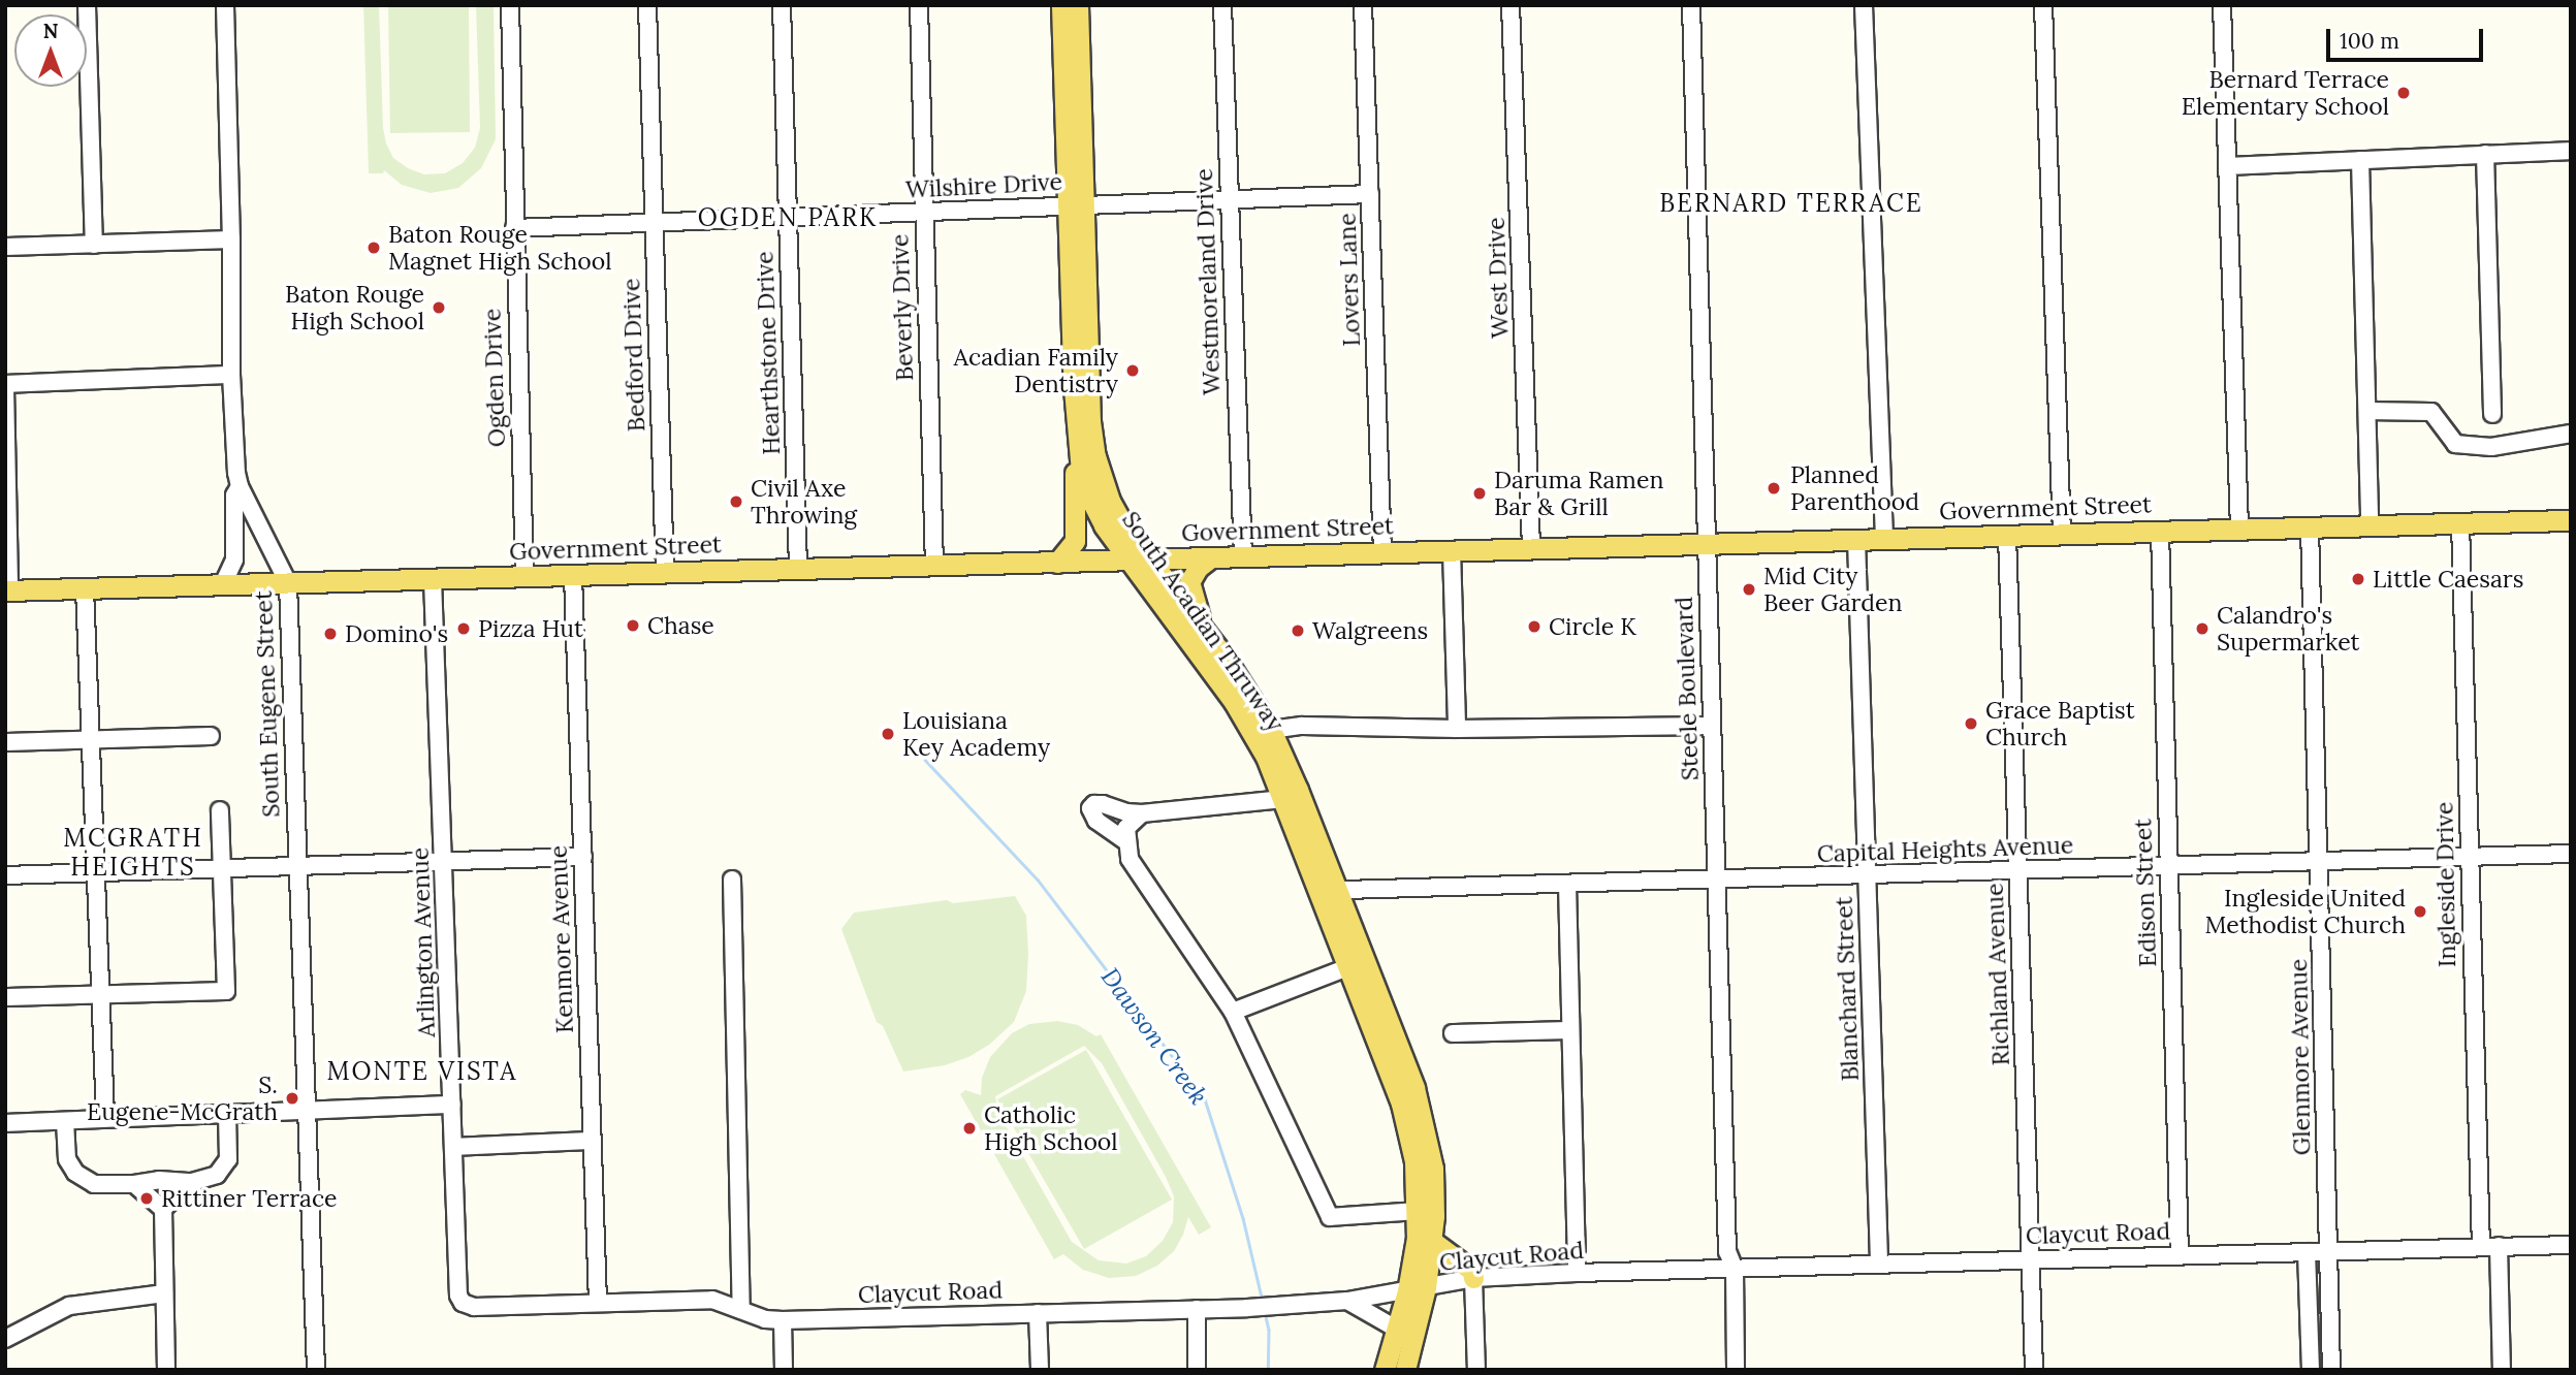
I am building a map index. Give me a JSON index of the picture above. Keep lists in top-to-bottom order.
{
  "streets": {
    "main road": ["Government Street", "South Acadian Thruway"],
    "street": [
      "Wilshire Drive",
      "West Drive",
      "Lovers Lane",
      "Westmoreland Drive",
      "Beverly Drive",
      "Hearthstone Drive",
      "Bedford Drive",
      "Ogden Drive",
      "Steele Boulevard",
      "South Eugene Street",
      "Capital Heights Avenue",
      "Ingleside Drive",
      "Edison Street",
      "Kenmore Avenue",
      "Arlington Avenue",
      "Richland Avenue",
      "Blanchard Street",
      "Glenmore Avenue",
      "Claycut Road"
    ]
  },
  "crossings": [
    ["Wilshire Drive", "Lovers Lane"],
    ["Wilshire Drive", "Westmoreland Drive"],
    ["Wilshire Drive", "Beverly Drive"],
    ["Wilshire Drive", "Hearthstone Drive"],
    ["Wilshire Drive", "Bedford Drive"],
    ["Wilshire Drive", "Ogden Drive"],
    ["Wilshire Drive", "South Acadian Thruway"],
    ["West Drive", "Government Street"],
    ["Lovers Lane", "Government Street"],
    ["Westmoreland Drive", "Government Street"],
    ["Beverly Drive", "Government Street"],
    ["Hearthstone Drive", "Government Street"],
    ["Bedford Drive", "Government Street"],
    ["Ogden Drive", "Government Street"],
    ["Government Street", "South Acadian Thruway"],
    ["Government Street", "Steele Boulevard"],
    ["Government Street", "South Eugene Street"],
    ["Government Street", "Ingleside Drive"],
    ["Government Street", "Edison Street"],
    ["Government Street", "Kenmore Avenue"],
    ["Government Street", "Arlington Avenue"],
    ["Government Street", "Richland Avenue"],
    ["Government Street", "Blanchard Street"],
    ["Government Street", "Glenmore Avenue"],
    ["South Acadian Thruway", "Capital Heights Avenue"],
    ["South Acadian Thruway", "Claycut Road"],
    ["Steele Boulevard", "Capital Heights Avenue"],
    ["Steele Boulevard", "Claycut Road"],
    ["Capital Heights Avenue", "Ingleside Drive"],
    ["Capital Heights Avenue", "Edison Street"],
    ["Capital Heights Avenue", "Richland Avenue"],
    ["Capital Heights Avenue", "Blanchard Street"],
    ["Capital Heights Avenue", "Glenmore Avenue"],
    ["Ingleside Drive", "Claycut Road"],
    ["Edison Street", "Claycut Road"],
    ["Kenmore Avenue", "Claycut Road"],
    ["Arlington Avenue", "Claycut Road"],
    ["Richland Avenue", "Claycut Road"],
    ["Blanchard Street", "Claycut Road"],
    ["Glenmore Avenue", "Claycut Road"]
  ],
  "districts": [
    "BERNARD TERRACE",
    "OGDEN PARK",
    "MCGRATH HEIGHTS",
    "MONTE VISTA"
  ],
  "water": ["Dawson Creek"],
  "places": [
    "Bernard Terrace Elementary School",
    "Baton Rouge Magnet High School",
    "Baton Rouge High School",
    "Acadian Family Dentistry",
    "Planned Parenthood",
    "Daruma Ramen Bar & Grill",
    "Civil Axe Throwing",
    "Little Caesars",
    "Mid City Beer Garden",
    "Chase",
    "Circle K",
    "Pizza Hut",
    "Calandro's Supermarket",
    "Walgreens",
    "Domino's",
    "Grace Baptist Church",
    "Louisiana Key Academy",
    "Ingleside United Methodist Church",
    "S. Eugene-McGrath",
    "Catholic High School",
    "Rittiner Terrace"
  ],
  "scale_bar": "100 m",
  "north": "top"
}
